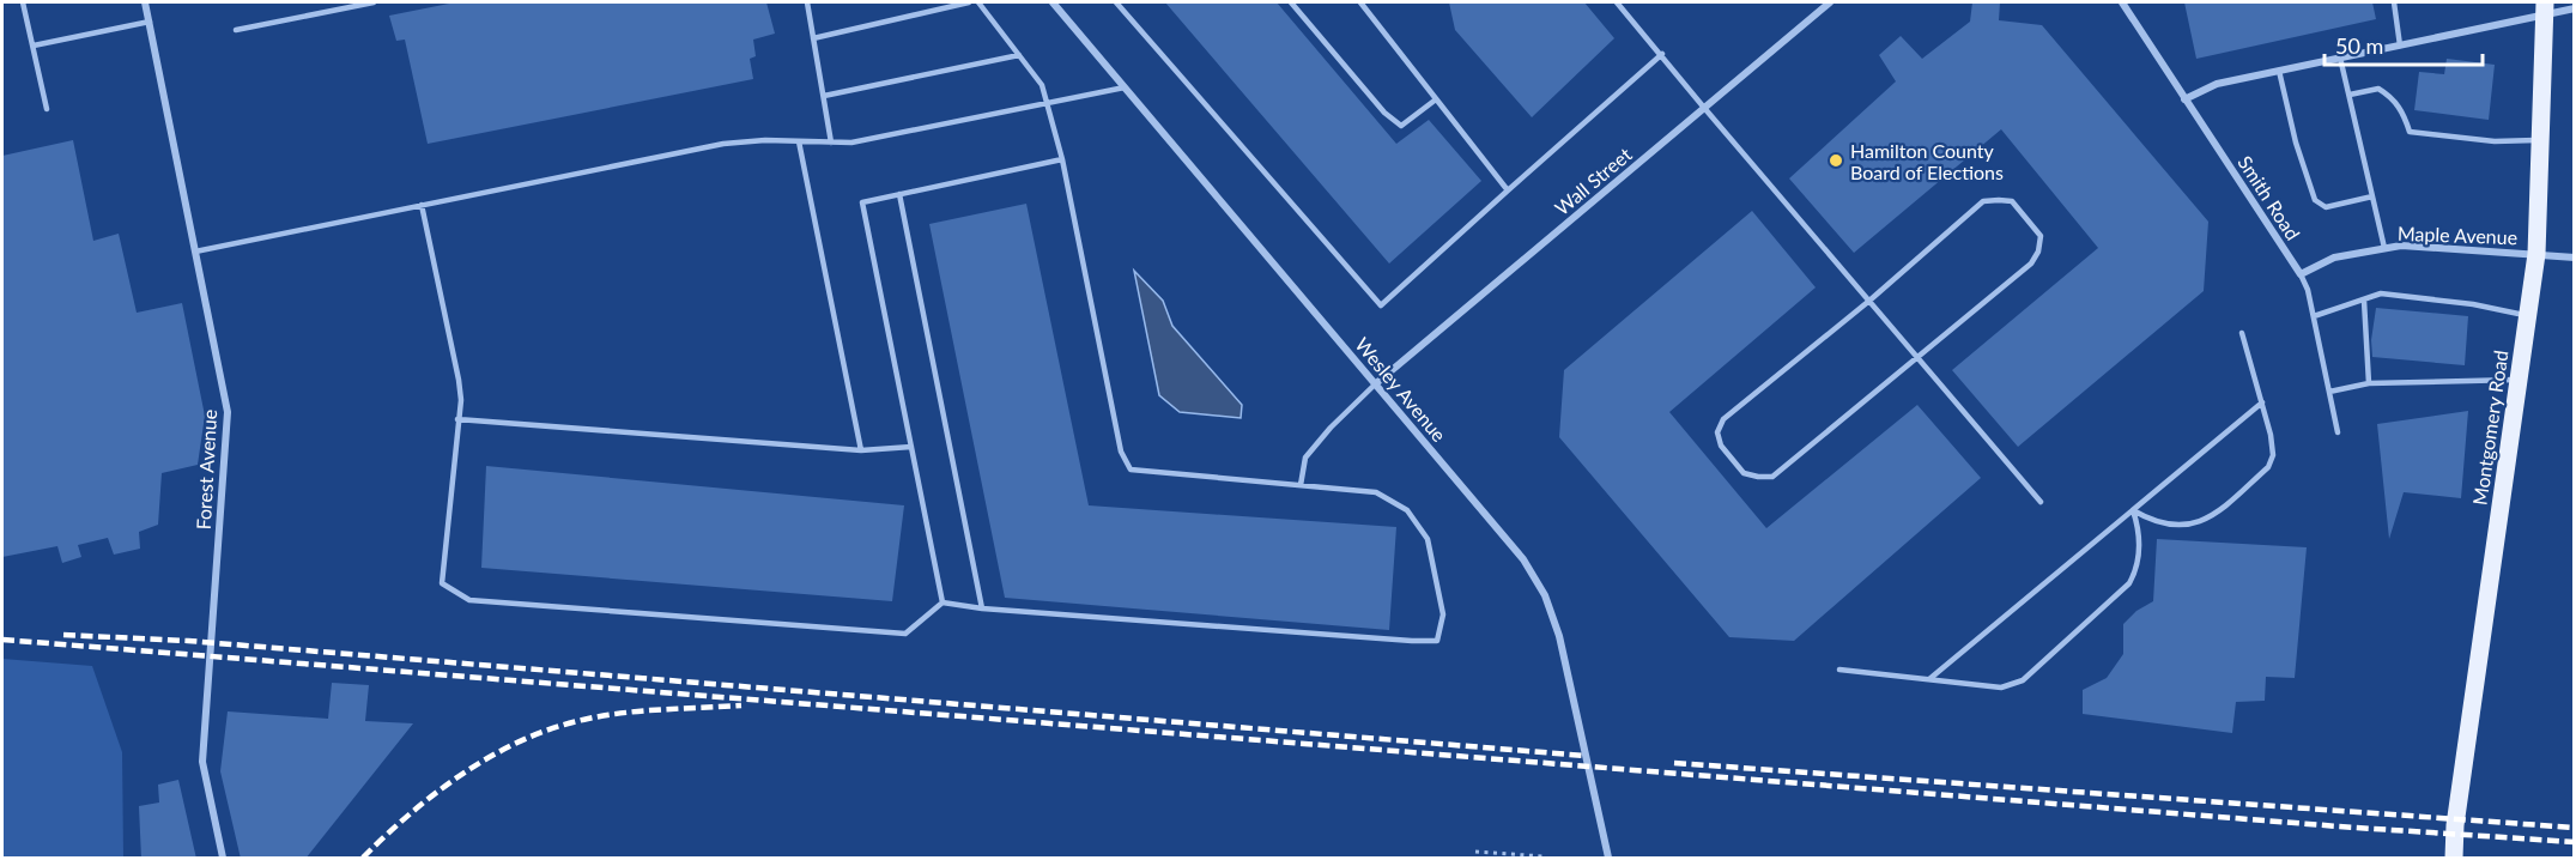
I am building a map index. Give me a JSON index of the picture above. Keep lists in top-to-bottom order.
{
  "streets": {
    "main road": ["Montgomery Road"],
    "street": [
      "Wall Street",
      "Smith Road",
      "Maple Avenue",
      "Wesley Avenue",
      "Forest Avenue"
    ]
  },
  "crossings": [
    ["Wall Street", "Wesley Avenue"],
    ["Smith Road", "Maple Avenue"],
    ["Maple Avenue", "Montgomery Road"]
  ],
  "places": ["Hamilton County Board of Elections"],
  "scale_bar": "50 m"
}
